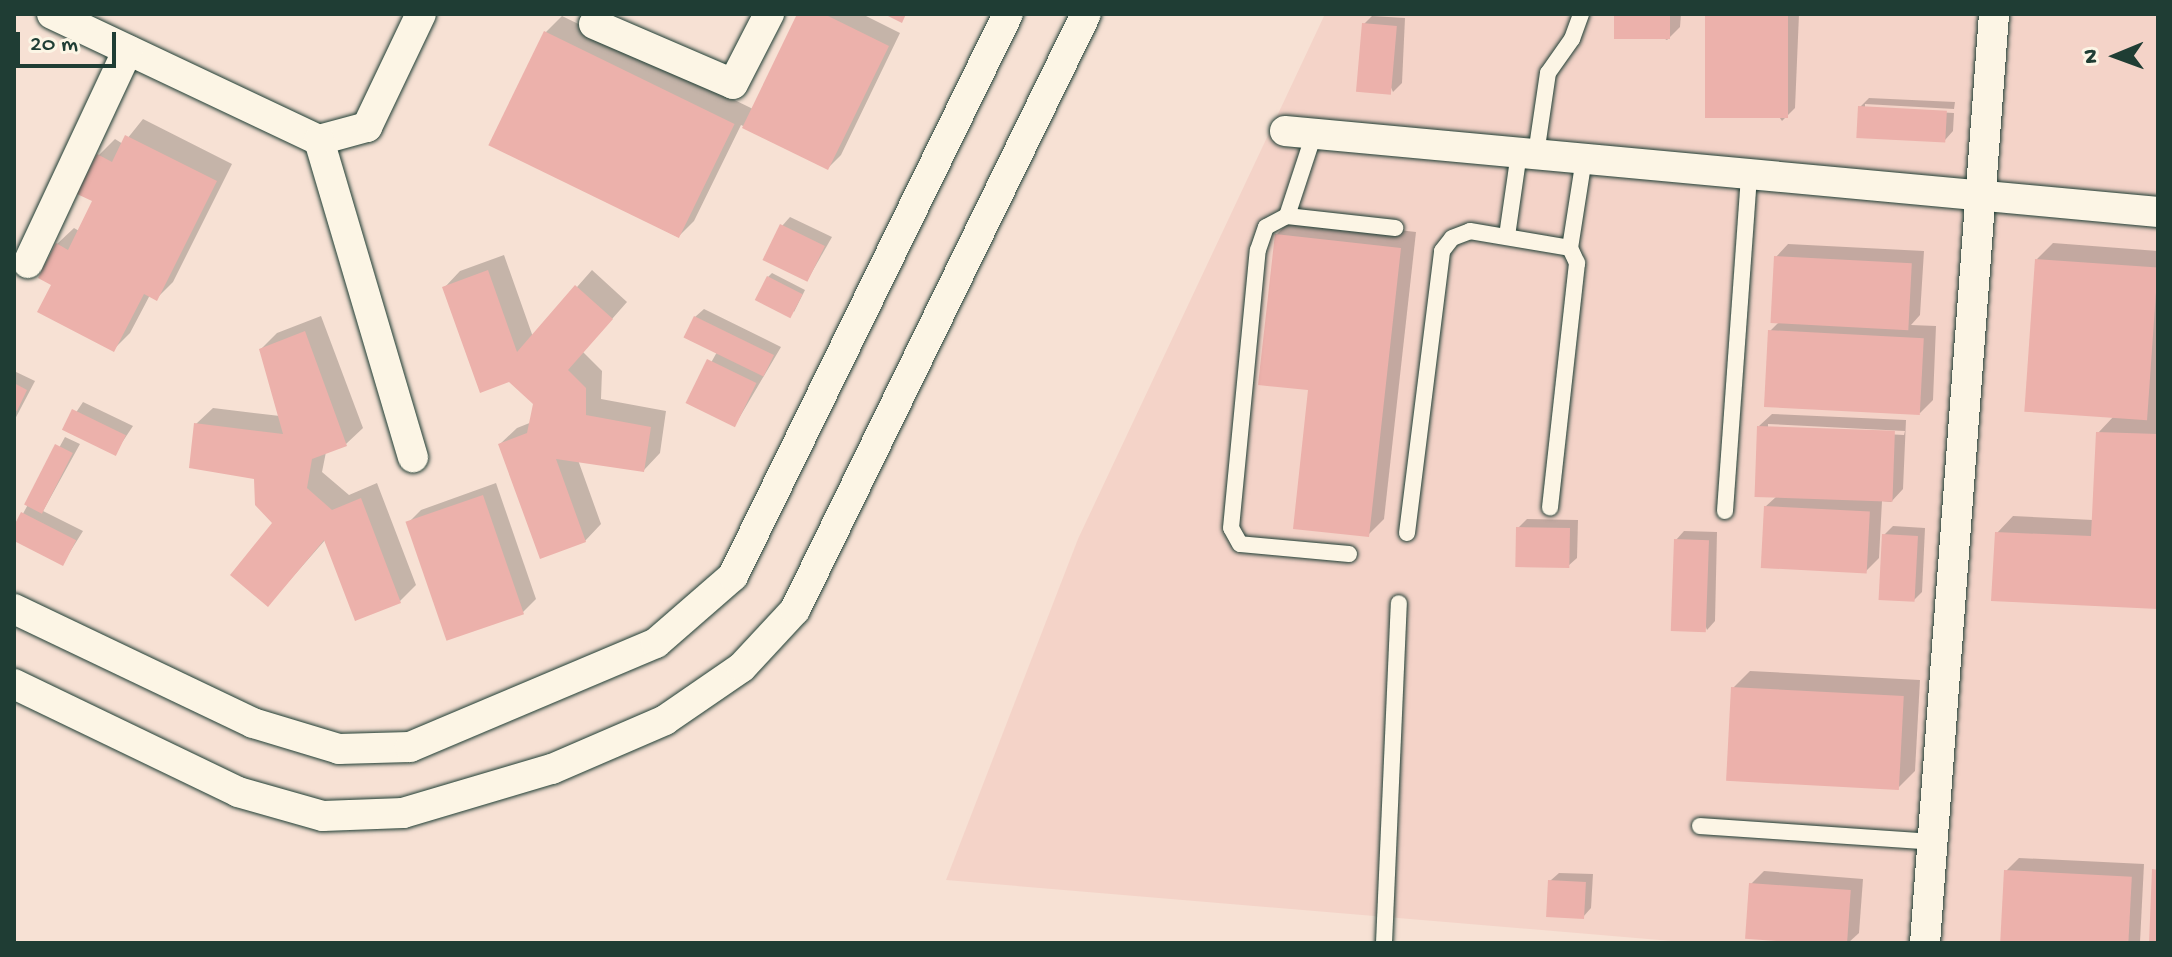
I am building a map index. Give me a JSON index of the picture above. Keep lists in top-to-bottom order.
{
  "scale_bar": "20 m",
  "north": "left"
}
